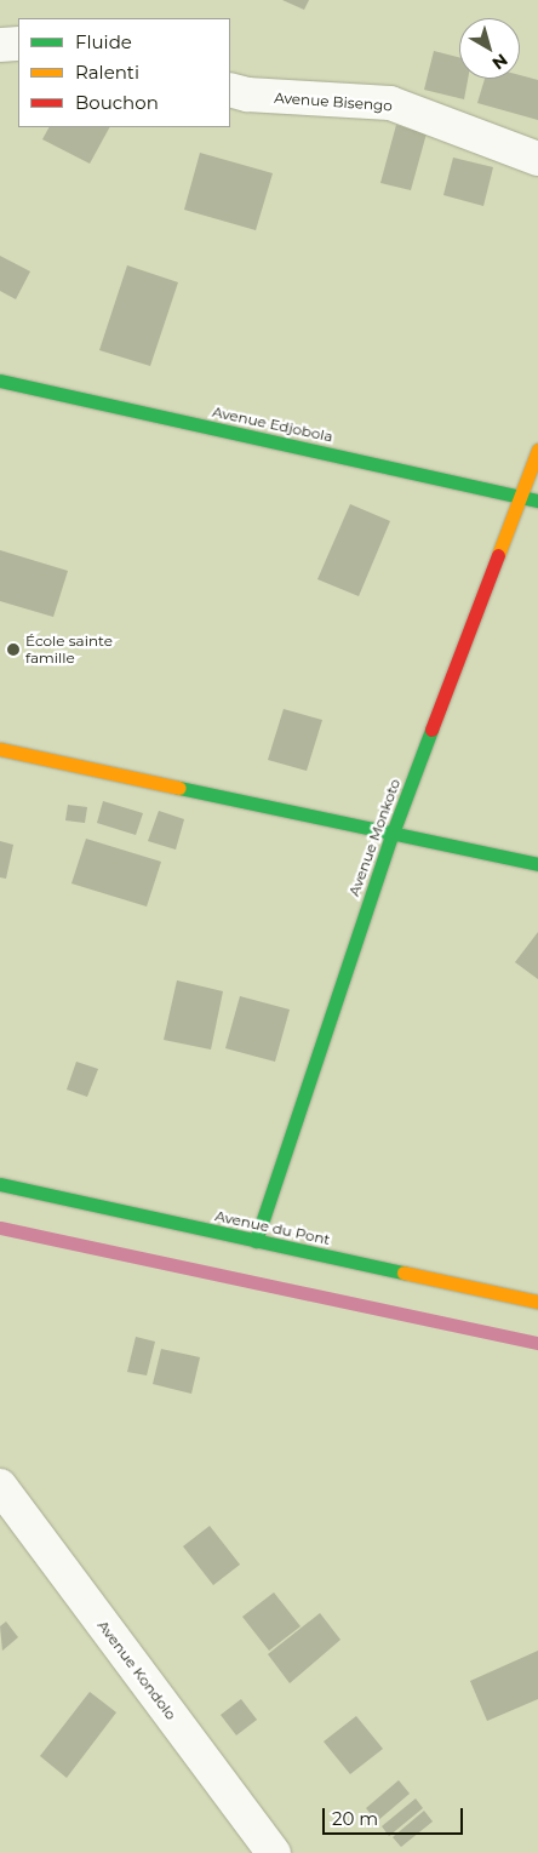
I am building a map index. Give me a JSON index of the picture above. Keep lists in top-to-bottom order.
{
  "streets": {
    "street": [
      "Avenue Bisengo",
      "Avenue Edjobola",
      "Avenue Monkoto",
      "Avenue du Pont",
      "Avenue Kondolo"
    ]
  },
  "crossings": [
    ["Avenue Edjobola", "Avenue Monkoto"],
    ["Avenue Monkoto", "Avenue du Pont"]
  ],
  "places": ["École sainte famille"],
  "legend": ["Fluide", "Ralenti", "Bouchon"],
  "scale_bar": "20 m",
  "north": "bottom right"
}
